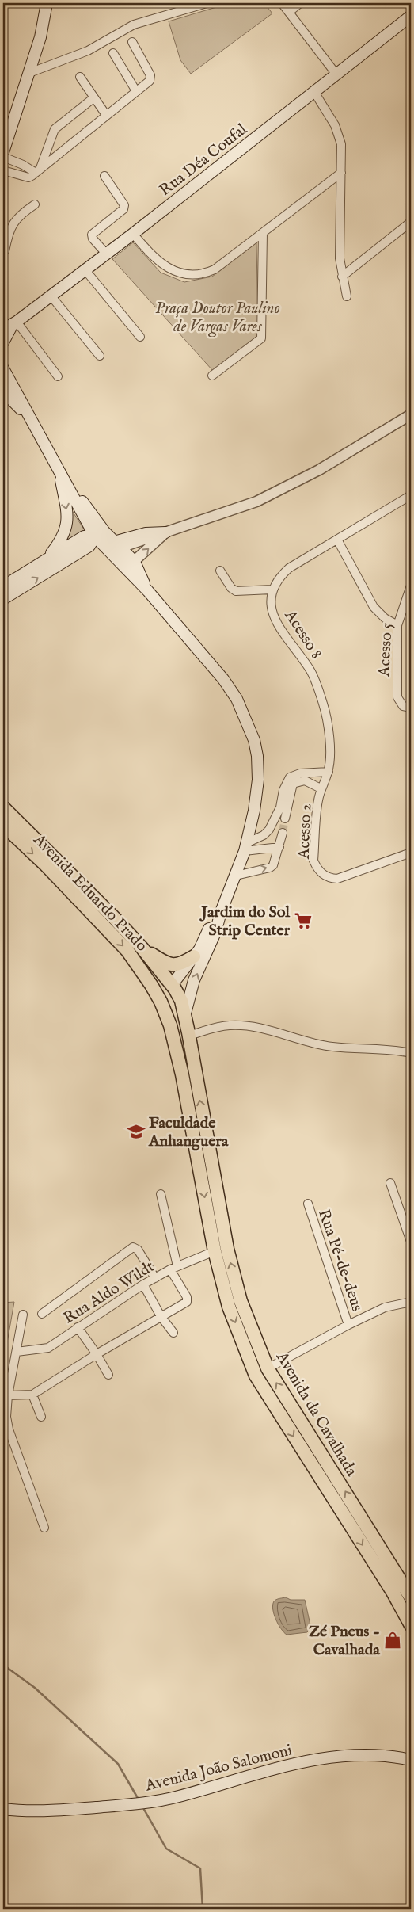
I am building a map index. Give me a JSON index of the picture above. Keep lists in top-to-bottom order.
{
  "streets": {
    "main road": [
      "Rua Déa Coufal",
      "Avenida Eduardo Prado",
      "Avenida da Cavalhada",
      "Avenida João Salomoni"
    ],
    "street": [
      "Acesso 8",
      "Acesso 5",
      "Acesso 2",
      "Rua Pé-de-deus",
      "Rua Aldo Wildt"
    ]
  },
  "crossings": [
    ["Acesso 8", "Acesso 2"],
    ["Avenida Eduardo Prado", "Avenida da Cavalhada"],
    ["Rua Aldo Wildt", "Avenida da Cavalhada"]
  ],
  "parks": ["Praça Doutor Paulino de Vargas Vares"],
  "places": {
    "supermarket": ["Jardim do Sol Strip Center"],
    "school or university": ["Faculdade Anhanguera"],
    "shop": ["Zé Pneus - Cavalhada"]
  }
}
